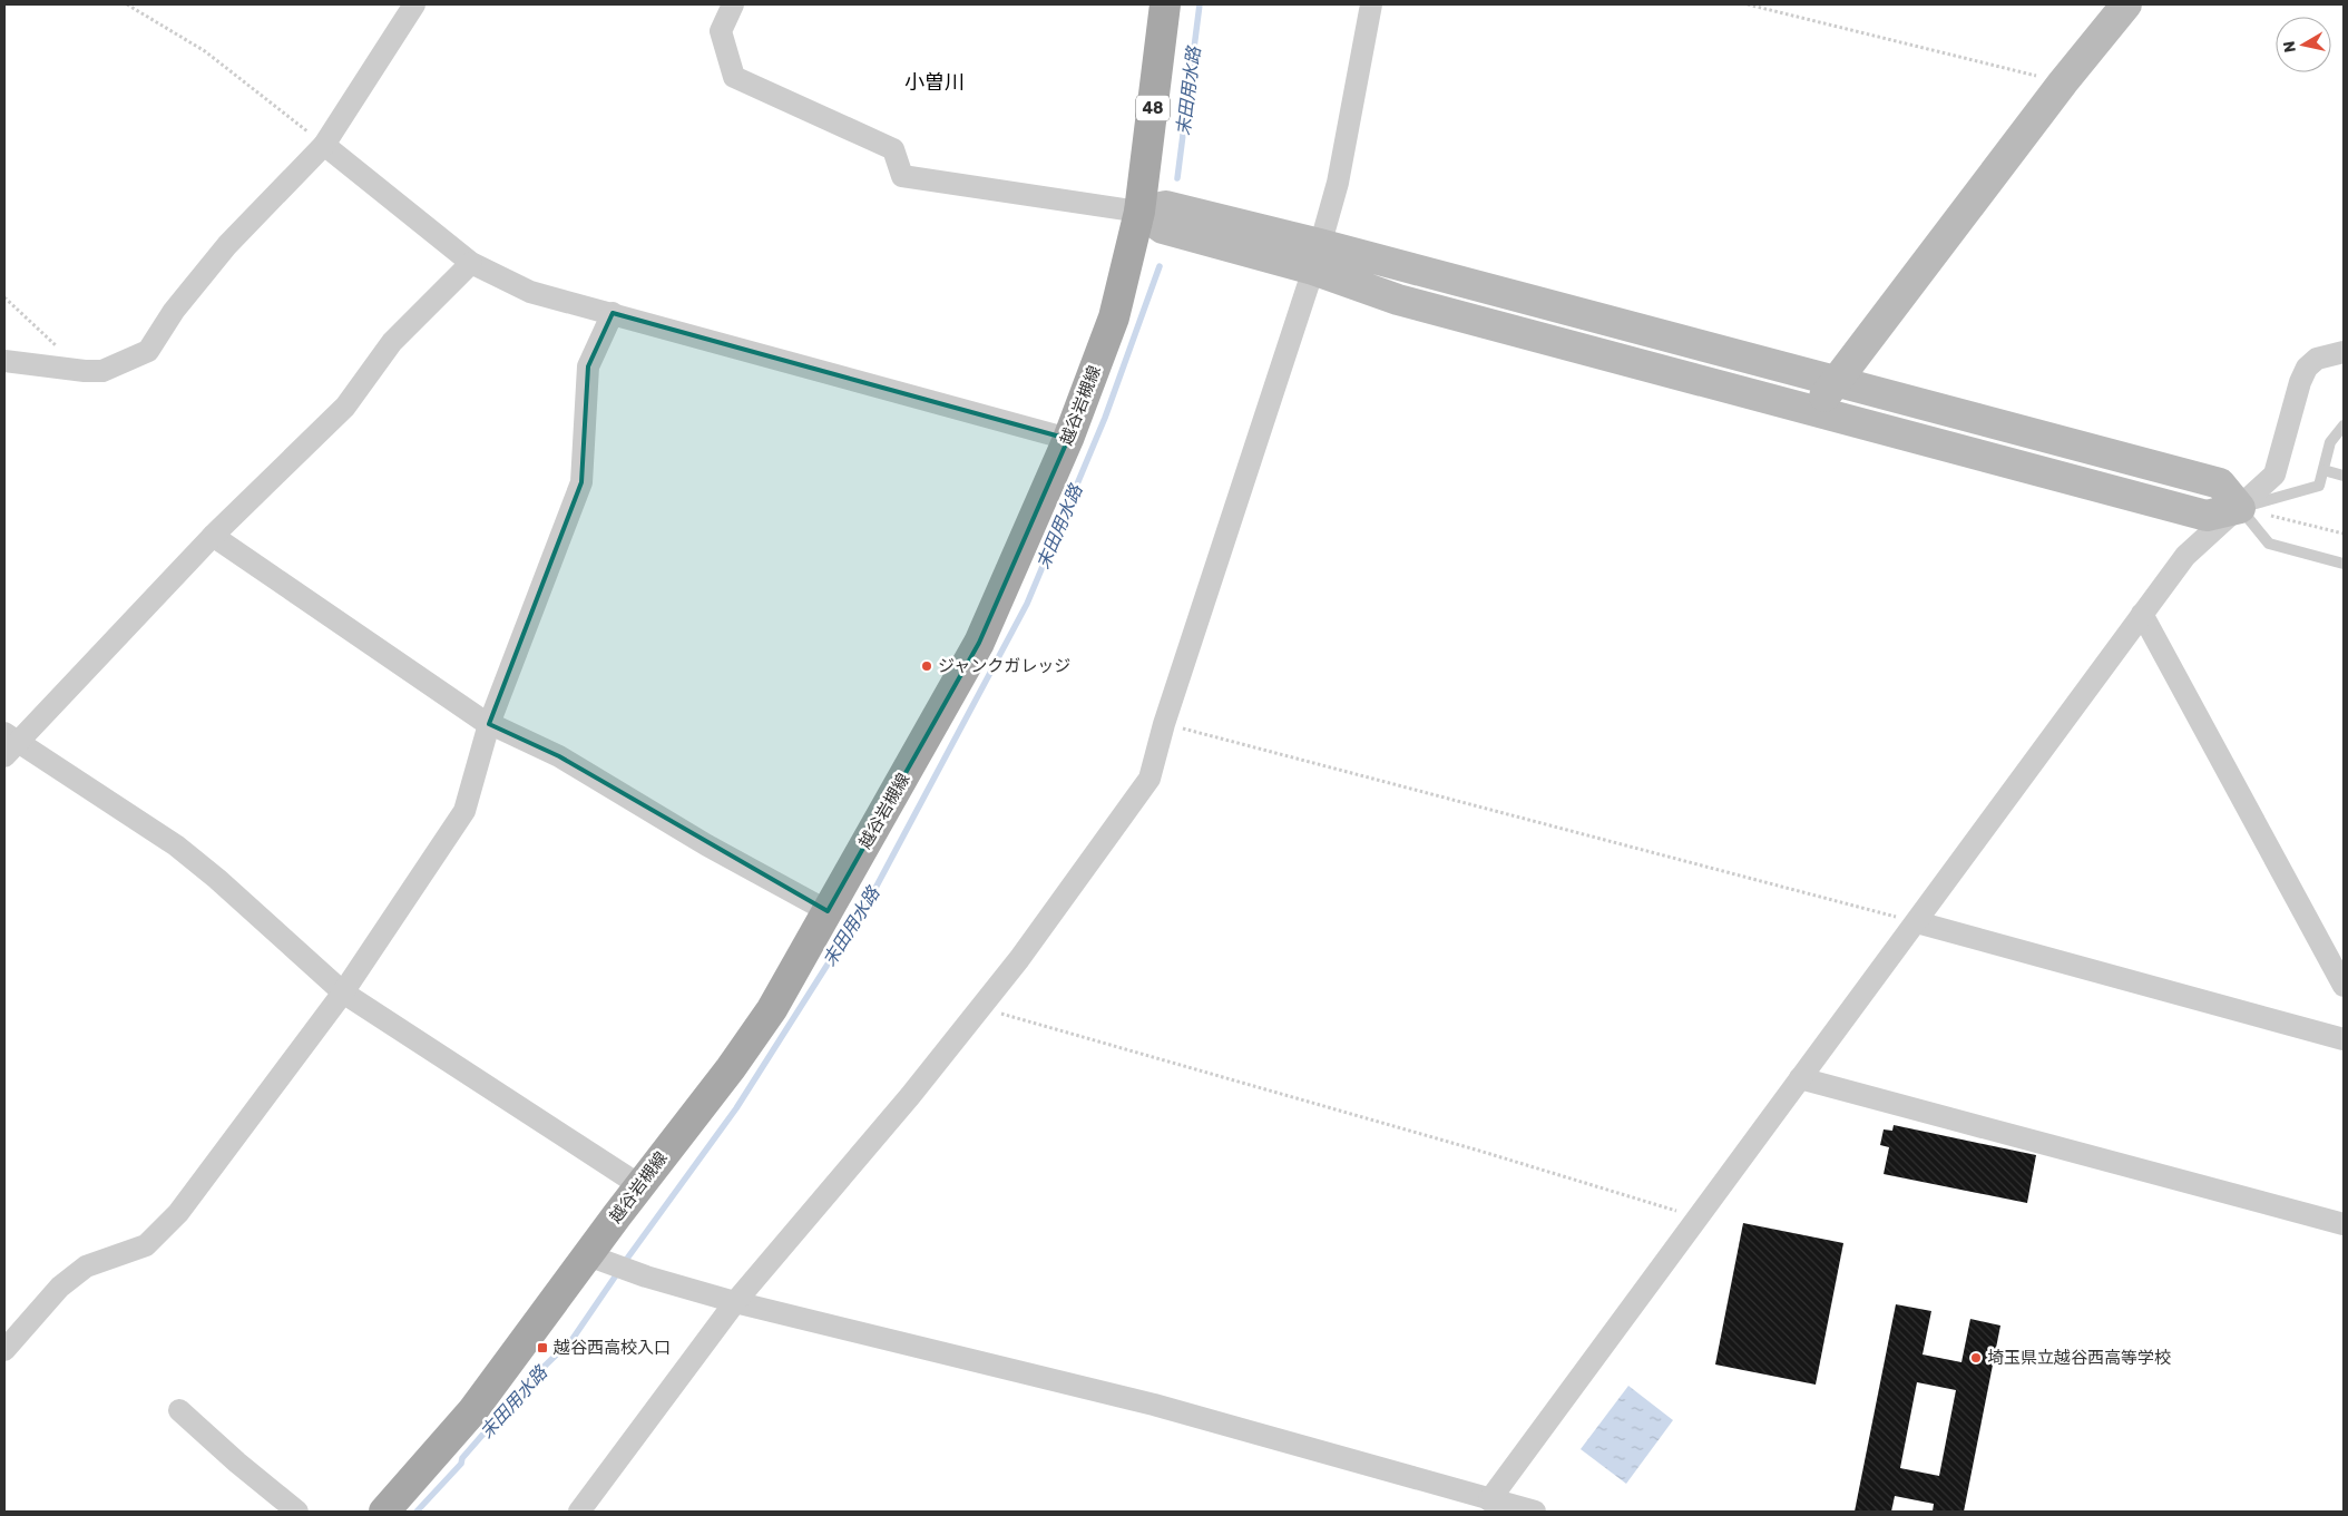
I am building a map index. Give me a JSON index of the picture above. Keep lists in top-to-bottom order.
{
  "streets": {
    "main road": ["48", "越谷岩槻線"]
  },
  "districts": ["小曽川"],
  "water": ["末田用水路"],
  "places": {
    "other": ["ジャンクガレッジ", "埼玉県立越谷西高等学校"],
    "transit": ["越谷西高校入口"]
  },
  "north": "left"
}
